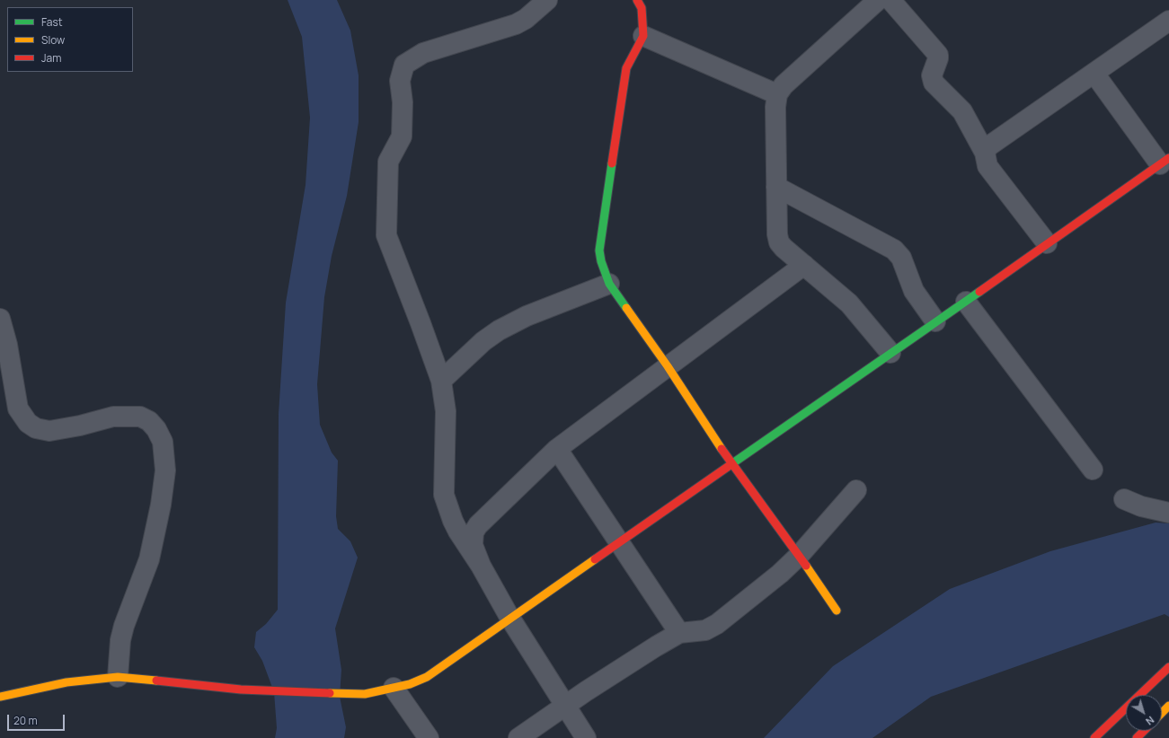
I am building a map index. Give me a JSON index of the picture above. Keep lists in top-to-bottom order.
{
  "legend": ["Fast", "Slow", "Jam"],
  "scale_bar": "20 m",
  "north": "bottom right"
}
